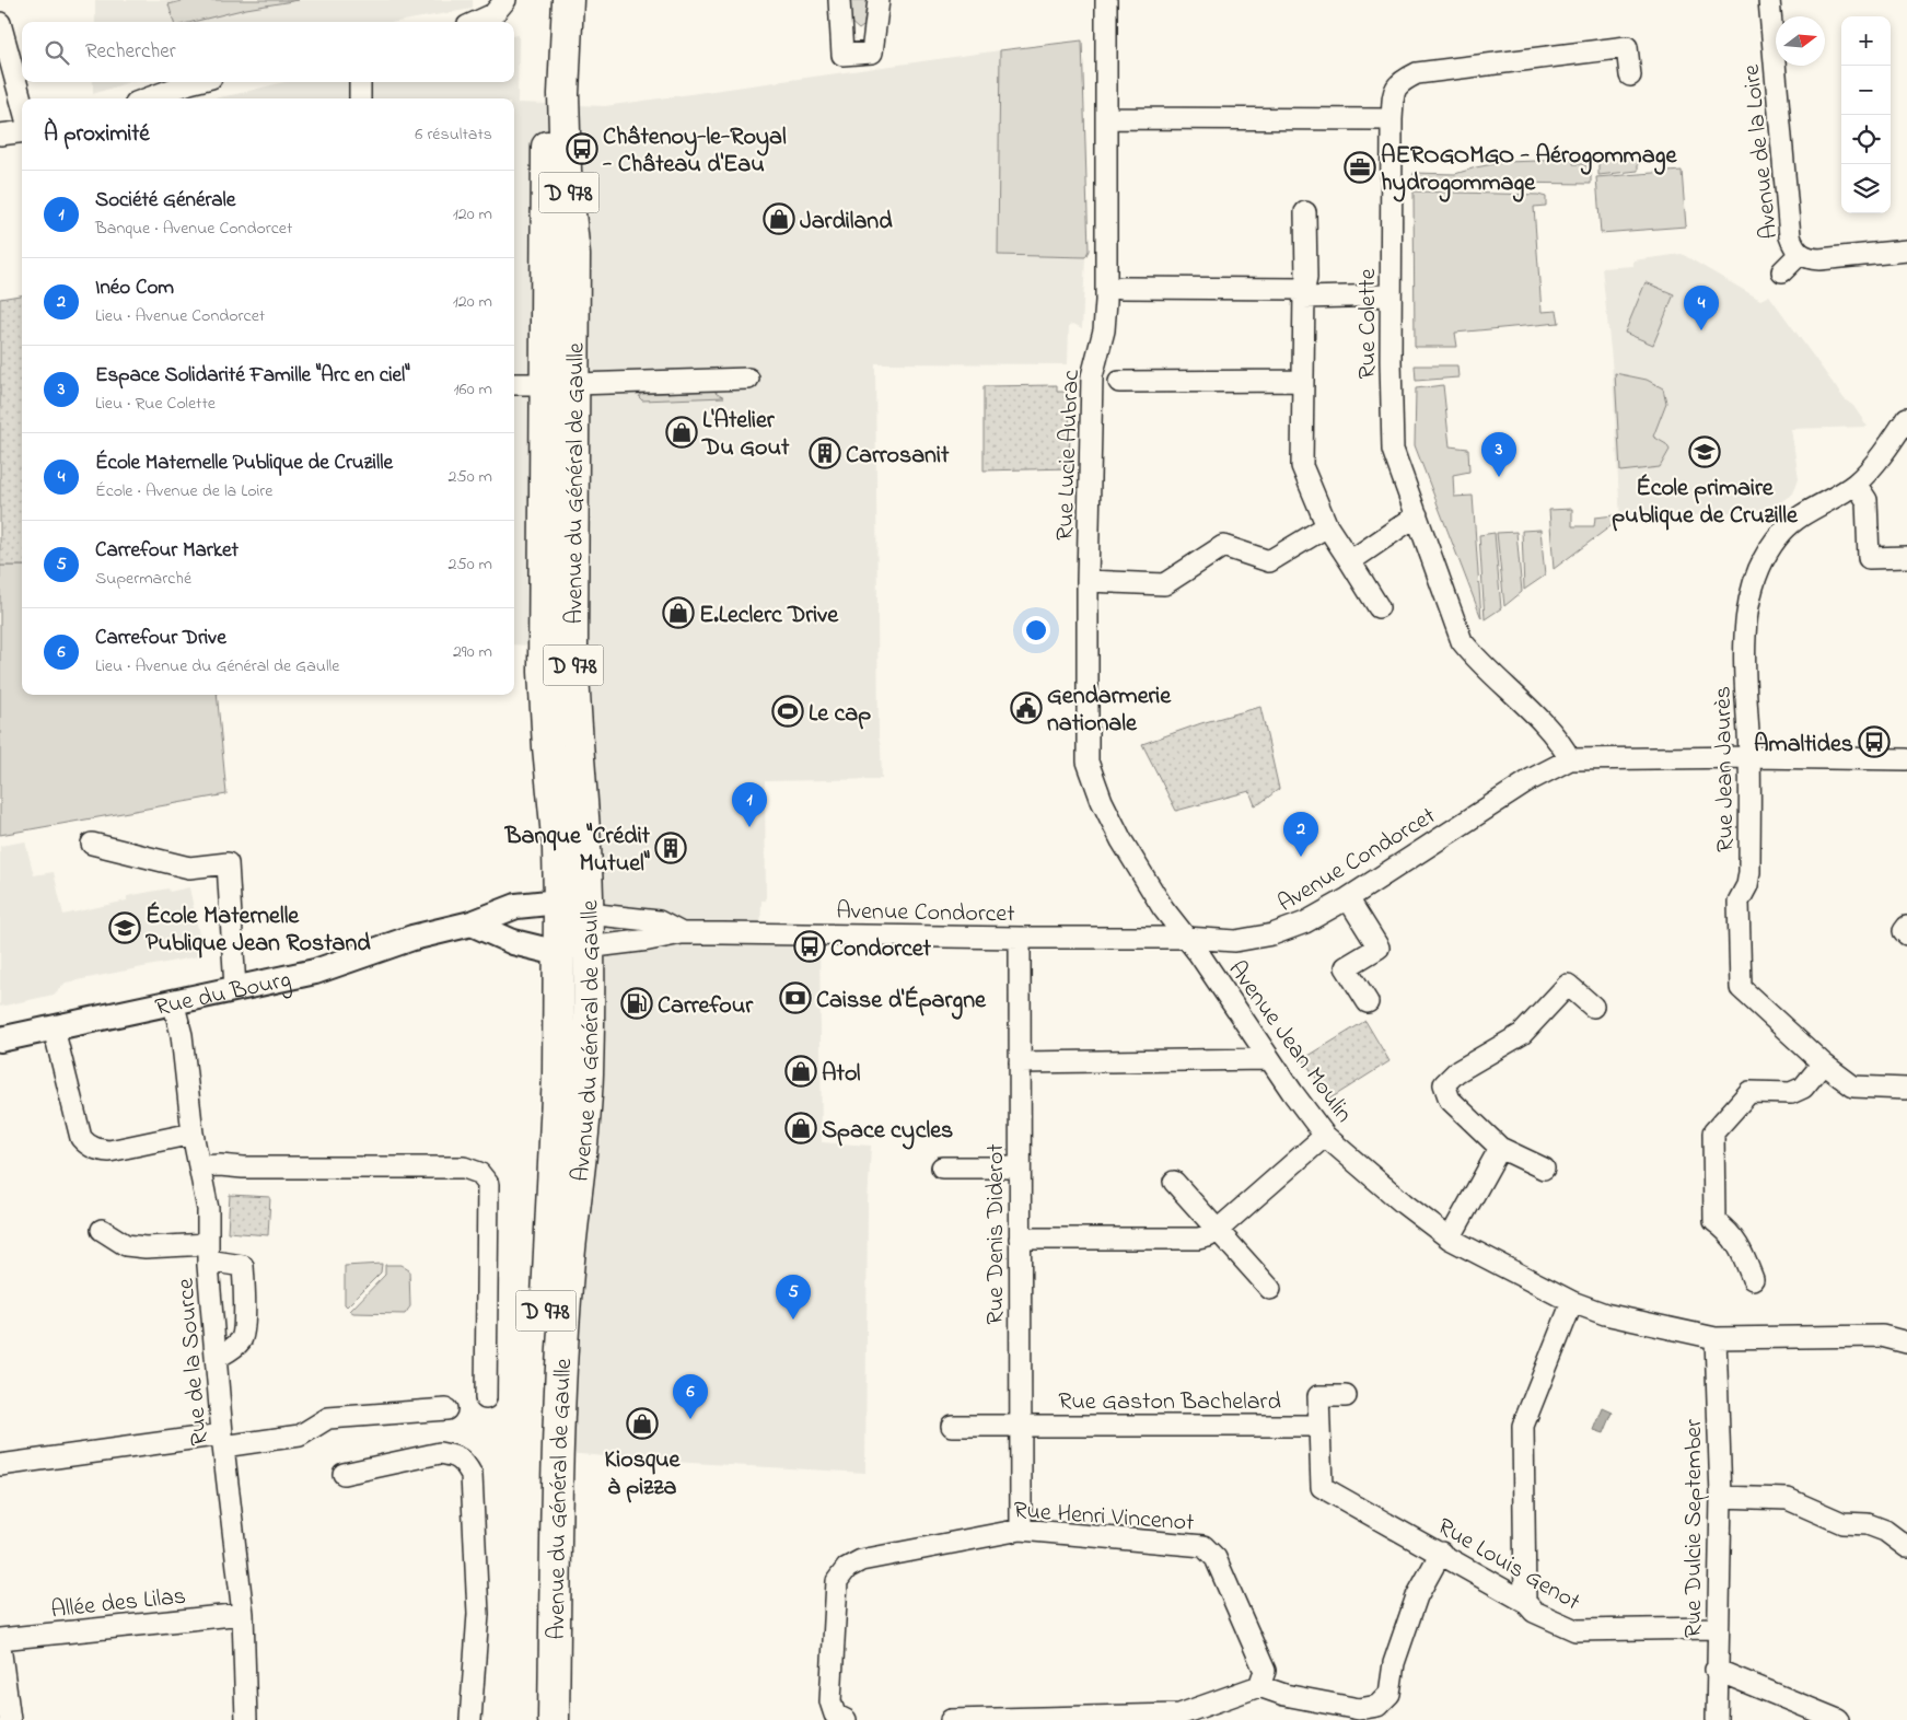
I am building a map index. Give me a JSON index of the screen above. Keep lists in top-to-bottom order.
{
  "streets": {
    "main road": ["D 978", "Avenue du Général de Gaulle"],
    "street": [
      "Avenue de la Loire",
      "Rue Colette",
      "Rue Lucie Aubrac",
      "Rue Jean Jaurès",
      "Avenue Condorcet",
      "Rue du Bourg",
      "Avenue Jean Moulin",
      "Rue Denis Diderot",
      "Rue de la Source",
      "Rue Gaston Bachelard",
      "Rue Henri Vincenot",
      "Rue Dulcie September",
      "Rue Louis Genot",
      "Allée des Lilas"
    ]
  },
  "crossings": [
    ["Rue Colette", "Avenue Condorcet"],
    ["Rue Lucie Aubrac", "Avenue Jean Moulin"],
    ["Avenue du Général de Gaulle", "Avenue Condorcet"],
    ["Avenue du Général de Gaulle", "Rue du Bourg"],
    ["Rue Jean Jaurès", "Avenue Condorcet"],
    ["Avenue Condorcet", "Rue du Bourg"],
    ["Avenue Condorcet", "Avenue Jean Moulin"],
    ["Avenue Condorcet", "Rue Denis Diderot"],
    ["Rue du Bourg", "Rue de la Source"],
    ["Avenue Jean Moulin", "Rue Dulcie September"],
    ["Rue Denis Diderot", "Rue Gaston Bachelard"],
    ["Rue Denis Diderot", "Rue Henri Vincenot"],
    ["Rue de la Source", "Allée des Lilas"],
    ["Rue Gaston Bachelard", "Rue Louis Genot"],
    ["Rue Dulcie September", "Rue Louis Genot"]
  ],
  "places": {
    "bus stop": ["Châtenoy-le-Royal - Château d'Eau", "Amaltides", "Condorcet"],
    "office": ["AEROGOMGO - Aérogommage hydrogommage"],
    "shop": [
      "Jardiland",
      "L'Atelier Du Gout",
      "E.Leclerc Drive",
      "Atol",
      "Space cycles",
      "Kiosque à pizza"
    ],
    "school or university": ["École primaire publique de Cruzille", "École Maternelle Publique Jean Rostand"],
    "building": ["Carrosanit", "Banque \"Crédit Mutuel\""],
    "public building": ["Gendarmerie nationale"],
    "sports": ["Le cap"],
    "bank": ["Caisse d'Épargne"],
    "fuel station": ["Carrefour"]
  },
  "north": "right",
  "page": {
    "map_buttons": ["+", "−"],
    "search": "Rechercher",
    "heading": ["À proximité", "6 résultats"],
    "list": [
      {
        "mark": "1",
        "name": "Société Générale",
        "note": "Banque · Avenue Condorcet",
        "value": "120 m"
      },
      {
        "mark": "2",
        "name": "Inéo Com",
        "note": "Lieu · Avenue Condorcet",
        "value": "120 m"
      },
      {
        "mark": "3",
        "name": "Espace Solidarité Famille \"Arc en ciel\"",
        "note": "Lieu · Rue Colette",
        "value": "160 m"
      },
      {
        "mark": "4",
        "name": "École Maternelle Publique de Cruzille",
        "note": "École · Avenue de la Loire",
        "value": "250 m"
      },
      {
        "mark": "5",
        "name": "Carrefour Market",
        "note": "Supermarché",
        "value": "250 m"
      },
      {
        "mark": "6",
        "name": "Carrefour Drive",
        "note": "Lieu · Avenue du Général de Gaulle",
        "value": "290 m"
      }
    ],
    "pins": [
      "4",
      "3",
      "1",
      "2",
      "5",
      "6"
    ]
  }
}
